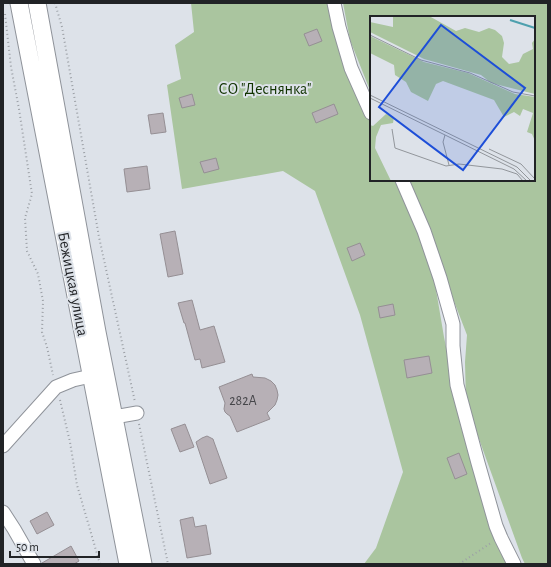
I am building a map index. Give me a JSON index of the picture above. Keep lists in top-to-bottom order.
{
  "streets": {
    "main road": ["Бежицкая улица"]
  },
  "parks": ["СО \"Деснянка\""],
  "house_numbers": ["282А"],
  "scale_bar": "50 m"
}
